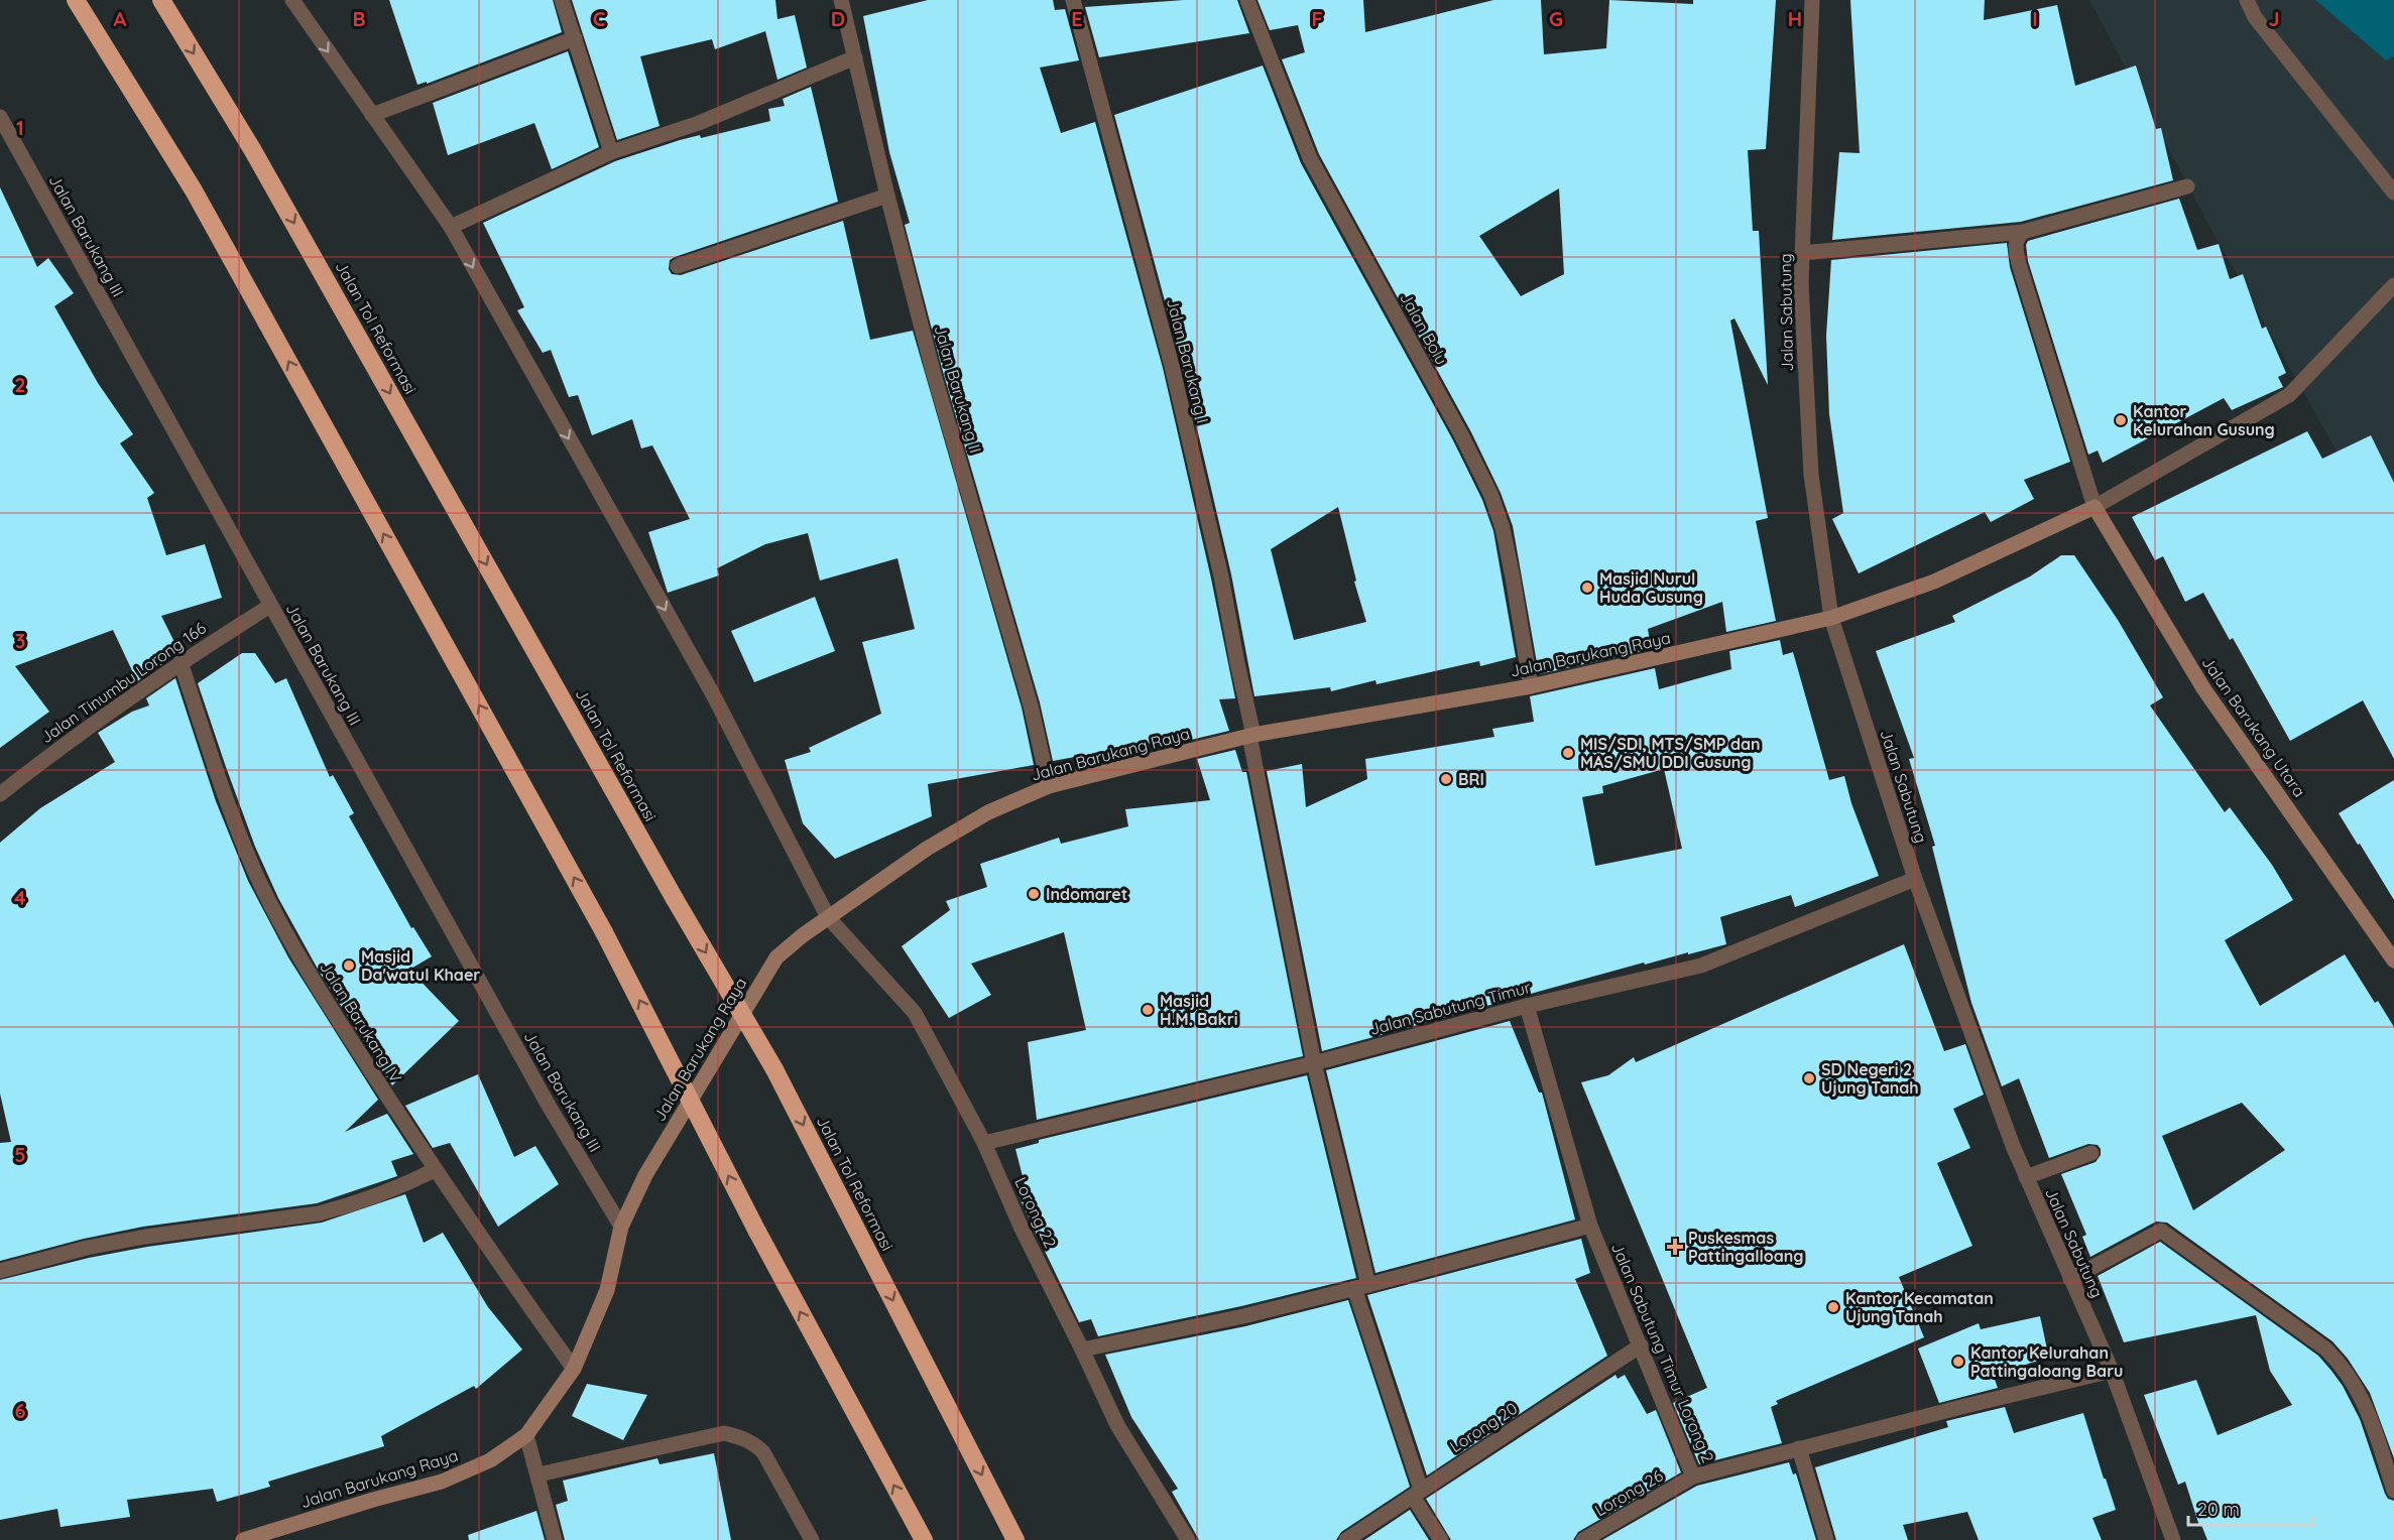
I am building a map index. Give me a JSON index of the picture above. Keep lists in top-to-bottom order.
{
  "streets": {
    "highway": ["Jalan Tol Reformasi"],
    "street": [
      "Jalan Barukang III",
      "Jalan Sabutung",
      "Jalan Bolu",
      "Jalan Barukang I",
      "Jalan Barukang II",
      "Jalan Barukang Raya",
      "Jalan Tinumbu Lorong 166",
      "Jalan Barukang Utara",
      "Jalan Sabutung Timur",
      "Jalan Barukang IV",
      "Lorong 22",
      "Jalan Sabutung Timur Lorong 2",
      "Lorong 20",
      "Lorong 26"
    ]
  },
  "crossings": [
    ["Jalan Barukang III", "Jalan Barukang Raya"],
    ["Jalan Barukang III", "Jalan Tinumbu Lorong 166"],
    ["Jalan Sabutung", "Jalan Barukang Raya"],
    ["Jalan Sabutung", "Jalan Sabutung Timur"],
    ["Jalan Sabutung", "Jalan Sabutung Timur Lorong 2"],
    ["Jalan Bolu", "Jalan Barukang Raya"],
    ["Jalan Barukang I", "Jalan Barukang Raya"],
    ["Jalan Barukang I", "Jalan Sabutung Timur"],
    ["Jalan Barukang I", "Lorong 20"],
    ["Jalan Barukang II", "Jalan Barukang Raya"],
    ["Jalan Barukang Raya", "Jalan Barukang Utara"],
    ["Jalan Barukang Raya", "Jalan Barukang IV"],
    ["Jalan Barukang Raya", "Lorong 22"],
    ["Jalan Tinumbu Lorong 166", "Jalan Barukang IV"],
    ["Jalan Sabutung Timur", "Lorong 22"],
    ["Jalan Sabutung Timur", "Jalan Sabutung Timur Lorong 2"],
    ["Jalan Sabutung Timur Lorong 2", "Lorong 20"],
    ["Jalan Sabutung Timur Lorong 2", "Lorong 26"]
  ],
  "places": {
    "other": [
      "Kantor Kelurahan Gusung",
      "Masjid Nurul Huda Gusung",
      "MIS/SDI, MTS/SMP dan MAS/SMU DDI Gusung",
      "BRI",
      "Indomaret",
      "Masjid Da'watul Khaer",
      "Masjid H.M. Bakri",
      "SD Negeri 2 Ujung Tanah",
      "Kantor Kecamatan Ujung Tanah",
      "Kantor Kelurahan Pattingaloang Baru"
    ],
    "health": ["Puskesmas Pattingalloang"]
  },
  "scale_bar": "20 m",
  "grid": {
    "columns": [
      "A",
      "B",
      "C",
      "D",
      "E",
      "F",
      "G",
      "H",
      "I",
      "J"
    ],
    "rows": [
      "1",
      "2",
      "3",
      "4",
      "5",
      "6"
    ]
  }
}
